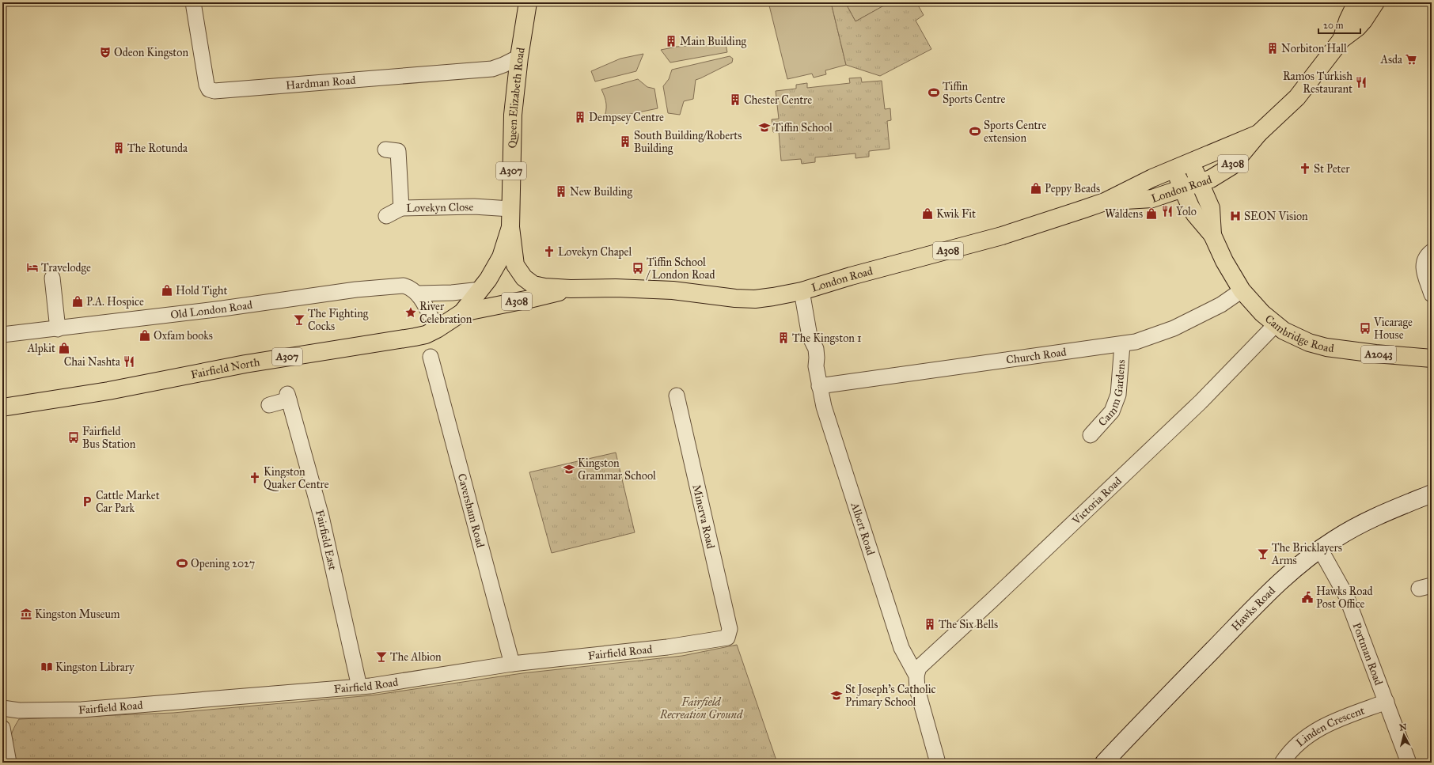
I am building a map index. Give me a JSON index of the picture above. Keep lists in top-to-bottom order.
{
  "streets": {
    "main road": [
      "Queen Elizabeth Road",
      "A308",
      "A307",
      "London Road",
      "Cambridge Road",
      "A2043",
      "Fairfield North"
    ],
    "street": [
      "Hardman Road",
      "Lovekyn Close",
      "Old London Road",
      "Church Road",
      "Camm Gardens",
      "Victoria Road",
      "Caversham Road",
      "Minerva Road",
      "Albert Road",
      "Fairfield East",
      "Hawks Road",
      "Fairfield Road",
      "Portman Road",
      "Linden Crescent"
    ]
  },
  "crossings": [
    ["Hardman Road", "Queen Elizabeth Road"],
    ["Queen Elizabeth Road", "A308"],
    ["Queen Elizabeth Road", "Lovekyn Close"],
    ["Queen Elizabeth Road", "Fairfield North"],
    ["A308", "London Road"],
    ["A308", "Fairfield North"],
    ["A307", "Fairfield North"],
    ["London Road", "Cambridge Road"],
    ["London Road", "Albert Road"],
    ["Cambridge Road", "Church Road"],
    ["Cambridge Road", "Victoria Road"],
    ["Church Road", "Camm Gardens"],
    ["Church Road", "Albert Road"],
    ["Victoria Road", "Albert Road"],
    ["Caversham Road", "Fairfield Road"],
    ["Minerva Road", "Fairfield Road"],
    ["Fairfield East", "Fairfield Road"],
    ["Hawks Road", "Portman Road"],
    ["Portman Road", "Linden Crescent"]
  ],
  "parks": ["Fairfield Recreation Ground"],
  "places": {
    "building": [
      "Main Building",
      "Norbiton Hall",
      "Chester Centre",
      "Dempsey Centre",
      "South Building/Roberts Building",
      "The Rotunda",
      "New Building",
      "The Kingston 1",
      "The Six Bells"
    ],
    "theatre": ["Odeon Kingston"],
    "supermarket": ["Asda"],
    "restaurant": ["Ramos Turkish Restaurant", "Yolo", "Chai Nashta"],
    "sports": ["Tiffin Sports Centre", "Sports Centre extension", "Opening 2027"],
    "school or university": ["Tiffin School", "Kingston Grammar School", "St Joseph's Catholic Primary School"],
    "church": ["St Peter", "Lovekyn Chapel", "Kingston Quaker Centre"],
    "shop": [
      "Peppy Beads",
      "Kwik Fit",
      "Waldens",
      "Hold Tight",
      "P.A. Hospice",
      "Oxfam books",
      "Alpkit"
    ],
    "hospital": ["SEON Vision"],
    "hotel": ["Travelodge"],
    "bus stop": ["Tiffin School / London Road", "Vicarage House", "Fairfield Bus Station"],
    "place": ["River Celebration"],
    "bar": ["The Fighting Cocks", "The Bricklayers Arms", "The Albion"],
    "parking": ["Cattle Market Car Park"],
    "public building": ["Hawks Road Post Office"],
    "museum": ["Kingston Museum"],
    "library": ["Kingston Library"]
  },
  "scale_bar": "20 m",
  "north": "top"
}
